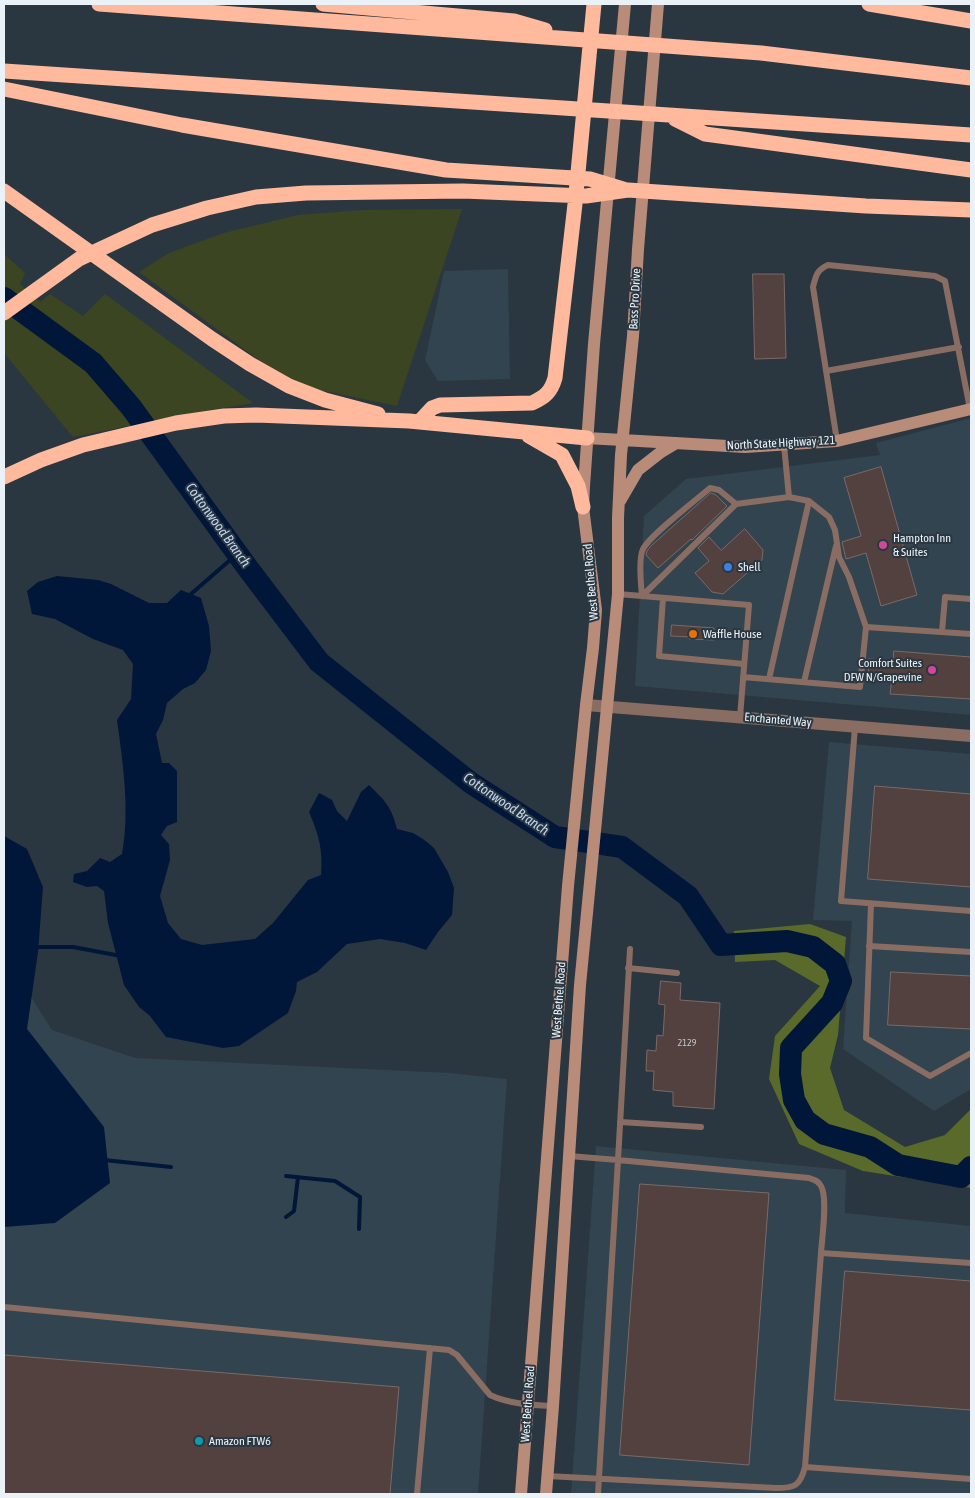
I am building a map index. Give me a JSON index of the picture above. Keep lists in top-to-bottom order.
{
  "streets": {
    "main road": ["Bass Pro Drive", "North State Highway 121", "West Bethel Road"],
    "street": ["Enchanted Way"]
  },
  "crossings": [
    ["Bass Pro Drive", "North State Highway 121"],
    ["Bass Pro Drive", "West Bethel Road"],
    ["West Bethel Road", "Enchanted Way"]
  ],
  "water": ["Cottonwood Branch"],
  "places": [
    "Hampton Inn & Suites",
    "Shell",
    "Waffle House",
    "Comfort Suites DFW N/Grapevine",
    "Amazon FTW6"
  ],
  "house_numbers": ["2129"]
}
